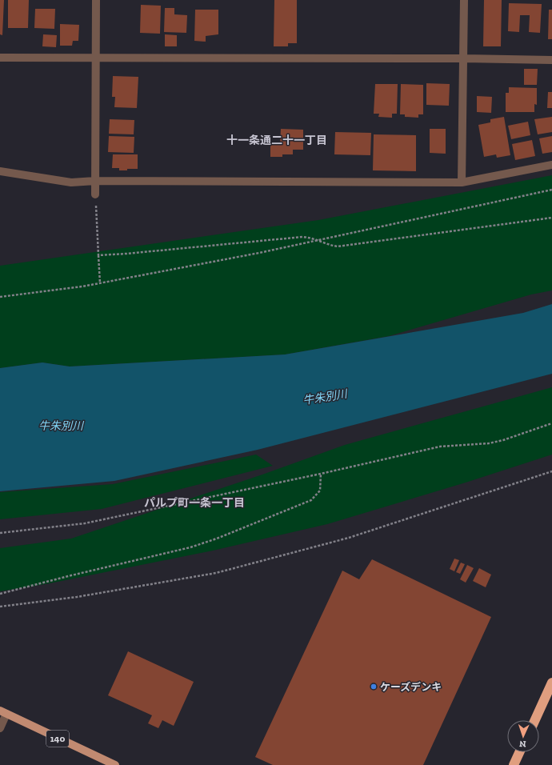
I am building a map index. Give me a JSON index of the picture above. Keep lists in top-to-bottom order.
{
  "streets": {
    "main road": ["140"]
  },
  "districts": ["十一条通二十一丁目", "パルプ町一条一丁目"],
  "water": ["牛朱別川"],
  "places": ["ケーズデンキ"],
  "north": "bottom"
}
